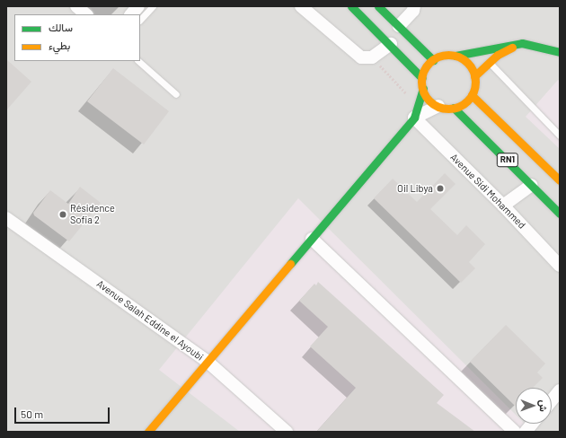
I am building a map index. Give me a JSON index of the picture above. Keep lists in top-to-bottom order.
{
  "streets": {
    "main road": ["RN1"],
    "street": ["Avenue Sidi Mohammed", "Avenue Salah Eddine el Ayoubi"]
  },
  "places": ["Oil Libya", "Résidence Sofia 2"],
  "legend": ["سالك", "بطيء"],
  "scale_bar": "50 m",
  "north": "right"
}
